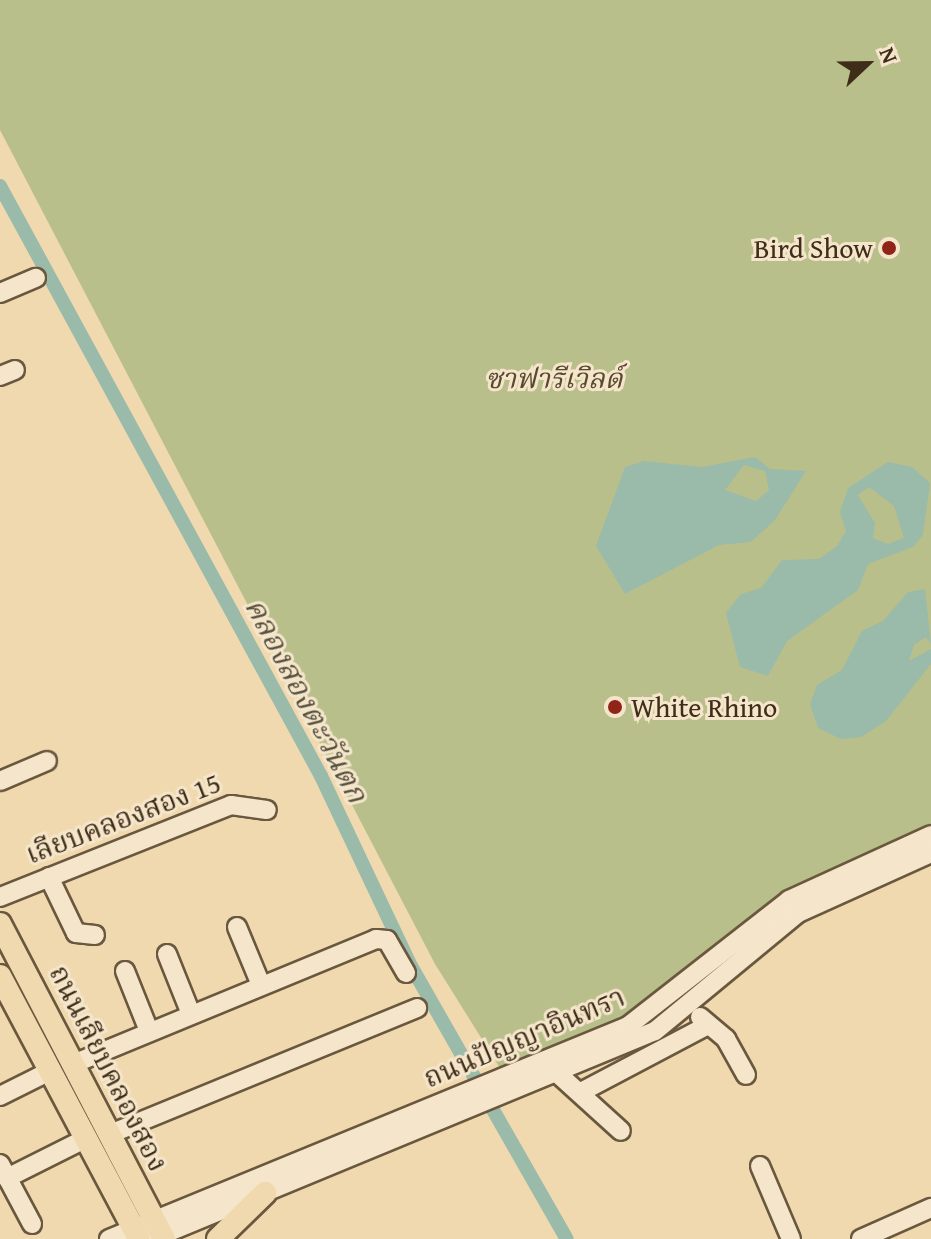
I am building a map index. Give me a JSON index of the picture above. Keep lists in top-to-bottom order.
{
  "streets": {
    "main road": ["ถนนเลียบคลองสอง"],
    "street": ["เลียบคลองสอง 15", "ถนนปัญญาอินทรา"]
  },
  "crossings": [
    ["ถนนปัญญาอินทรา", "ถนนเลียบคลองสอง"]
  ],
  "water": ["คลองสองตะวันตก"],
  "parks": ["ซาฟารีเวิลด์"],
  "places": ["Bird Show", "White Rhino"],
  "north": "right"
}
